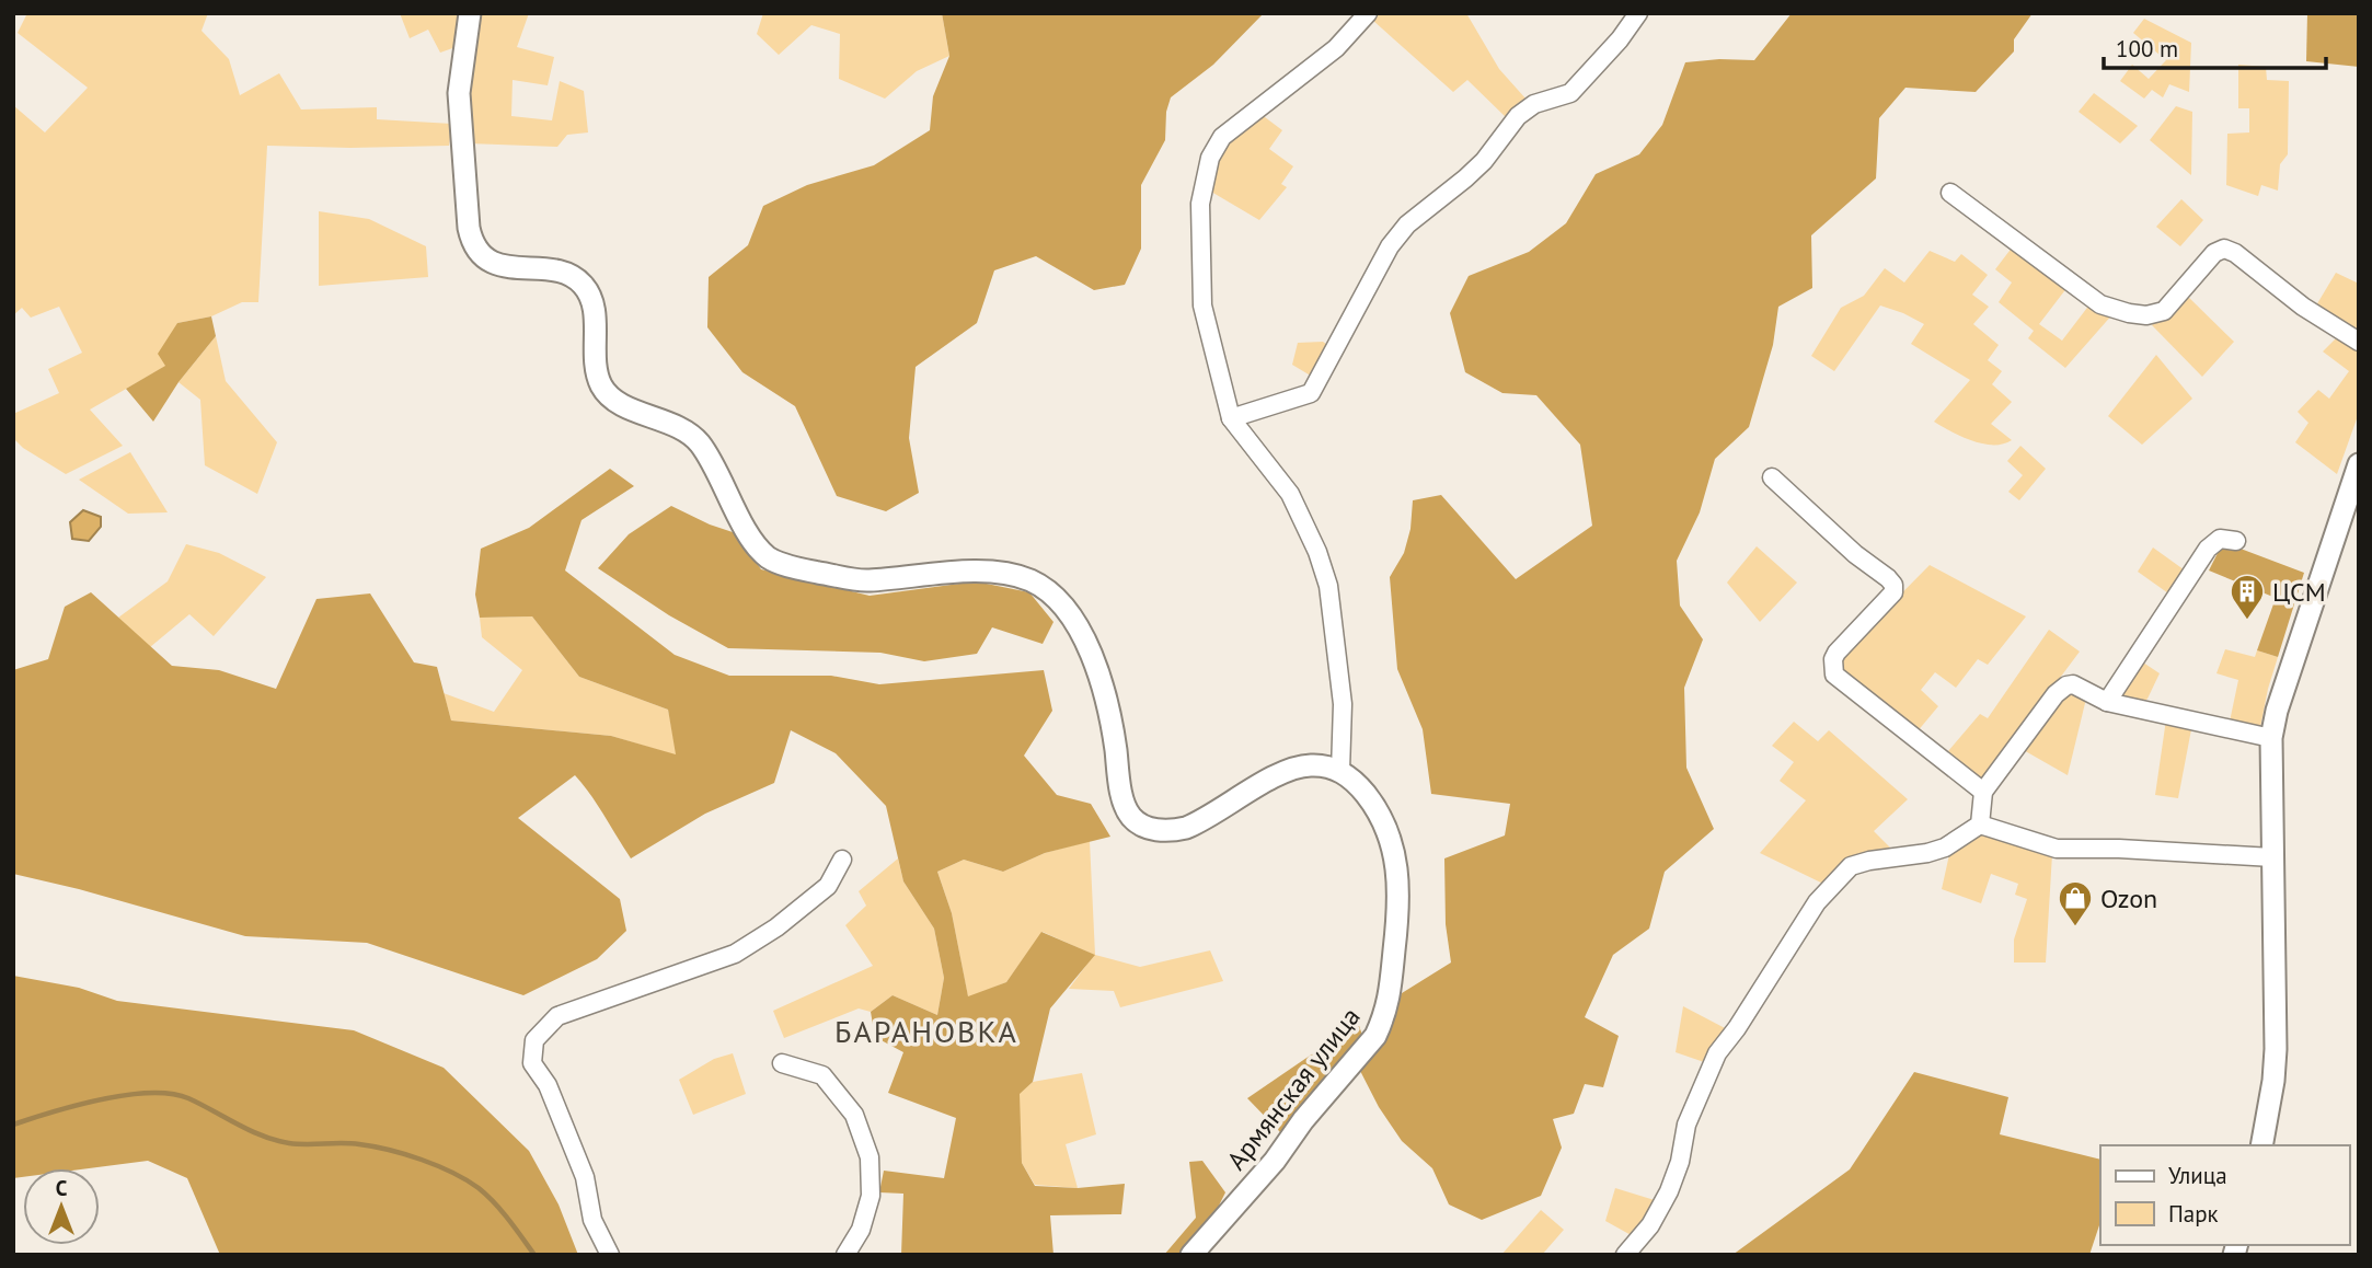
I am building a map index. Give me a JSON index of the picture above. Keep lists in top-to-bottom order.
{
  "streets": {
    "street": ["Армянская улица"]
  },
  "districts": ["БАРАНОВКА"],
  "places": {
    "building": ["ЦСМ"],
    "shop": ["Ozon"]
  },
  "legend": ["Улица", "Парк"],
  "scale_bar": "100 m",
  "north": "top"
}
